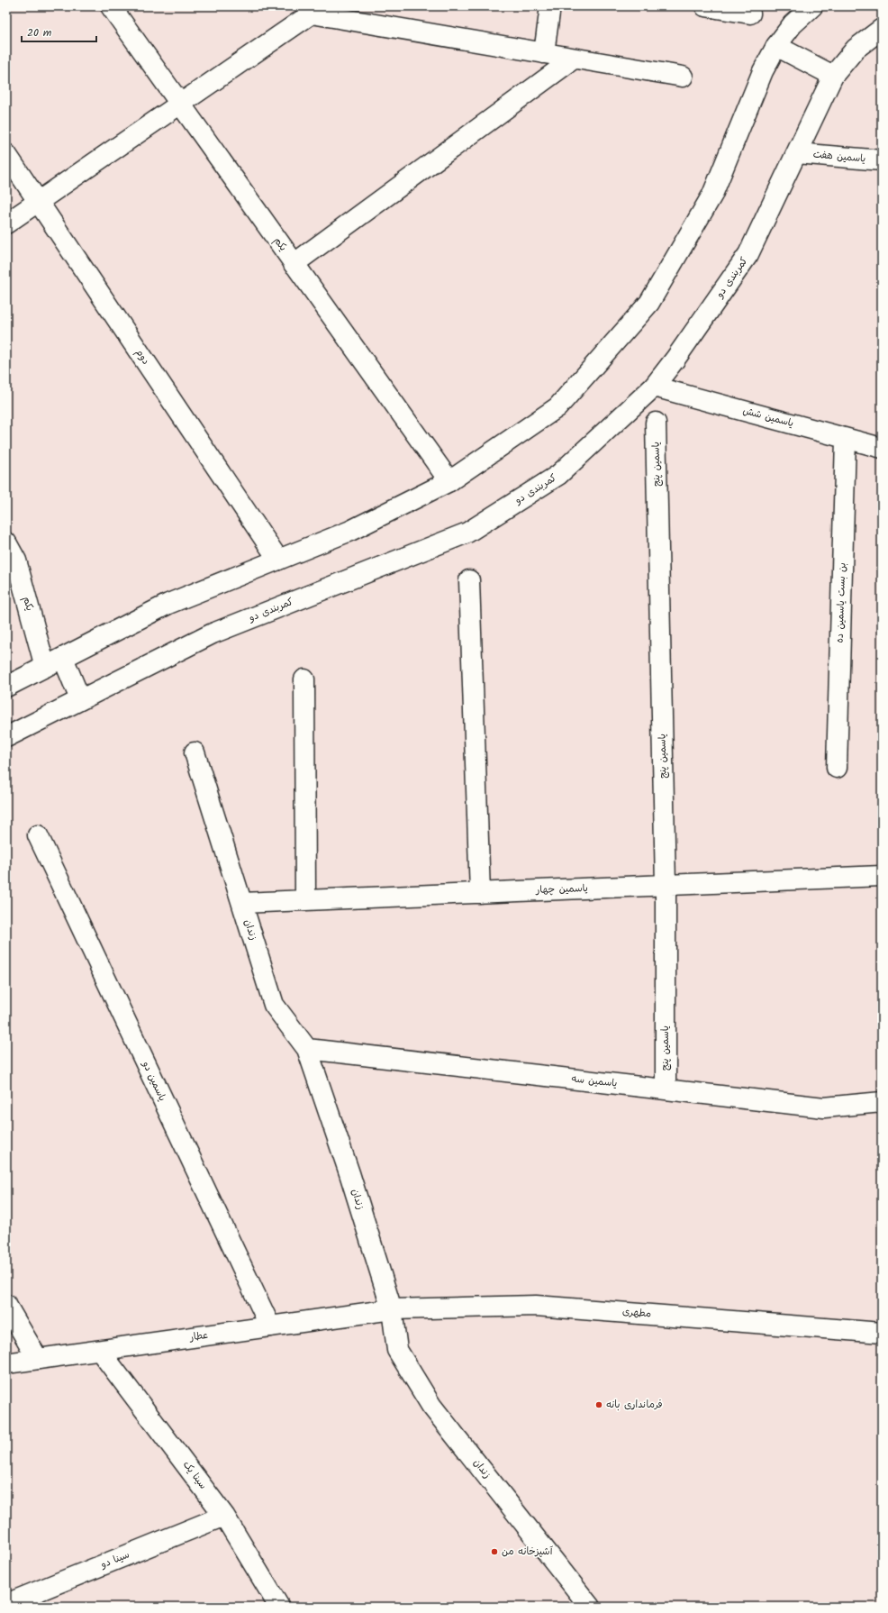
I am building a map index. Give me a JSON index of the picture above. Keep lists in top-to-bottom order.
{
  "streets": {
    "street": [
      "یاسمین هفت",
      "یکم",
      "کمربندی دو",
      "دوم",
      "یاسمین شش",
      "یاسمین پنج",
      "بن بست یاسمین ده",
      "یاسمین چهار",
      "زندان",
      "یاسمین دو",
      "یاسمین سه",
      "مطهری",
      "عطار",
      "سینا یک",
      "سینا دو"
    ]
  },
  "crossings": [
    ["یاسمین هفت", "کمربندی دو"],
    ["کمربندی دو", "یاسمین شش"],
    ["یاسمین شش", "بن بست یاسمین ده"],
    ["یاسمین پنج", "یاسمین چهار"],
    ["یاسمین پنج", "یاسمین سه"],
    ["یاسمین چهار", "زندان"],
    ["زندان", "یاسمین سه"],
    ["زندان", "مطهری"],
    ["زندان", "عطار"],
    ["یاسمین دو", "عطار"],
    ["مطهری", "عطار"],
    ["عطار", "سینا یک"],
    ["سینا یک", "سینا دو"]
  ],
  "places": ["فرمانداری بانه", "آشپزخانه من"],
  "scale_bar": "20 m"
}
